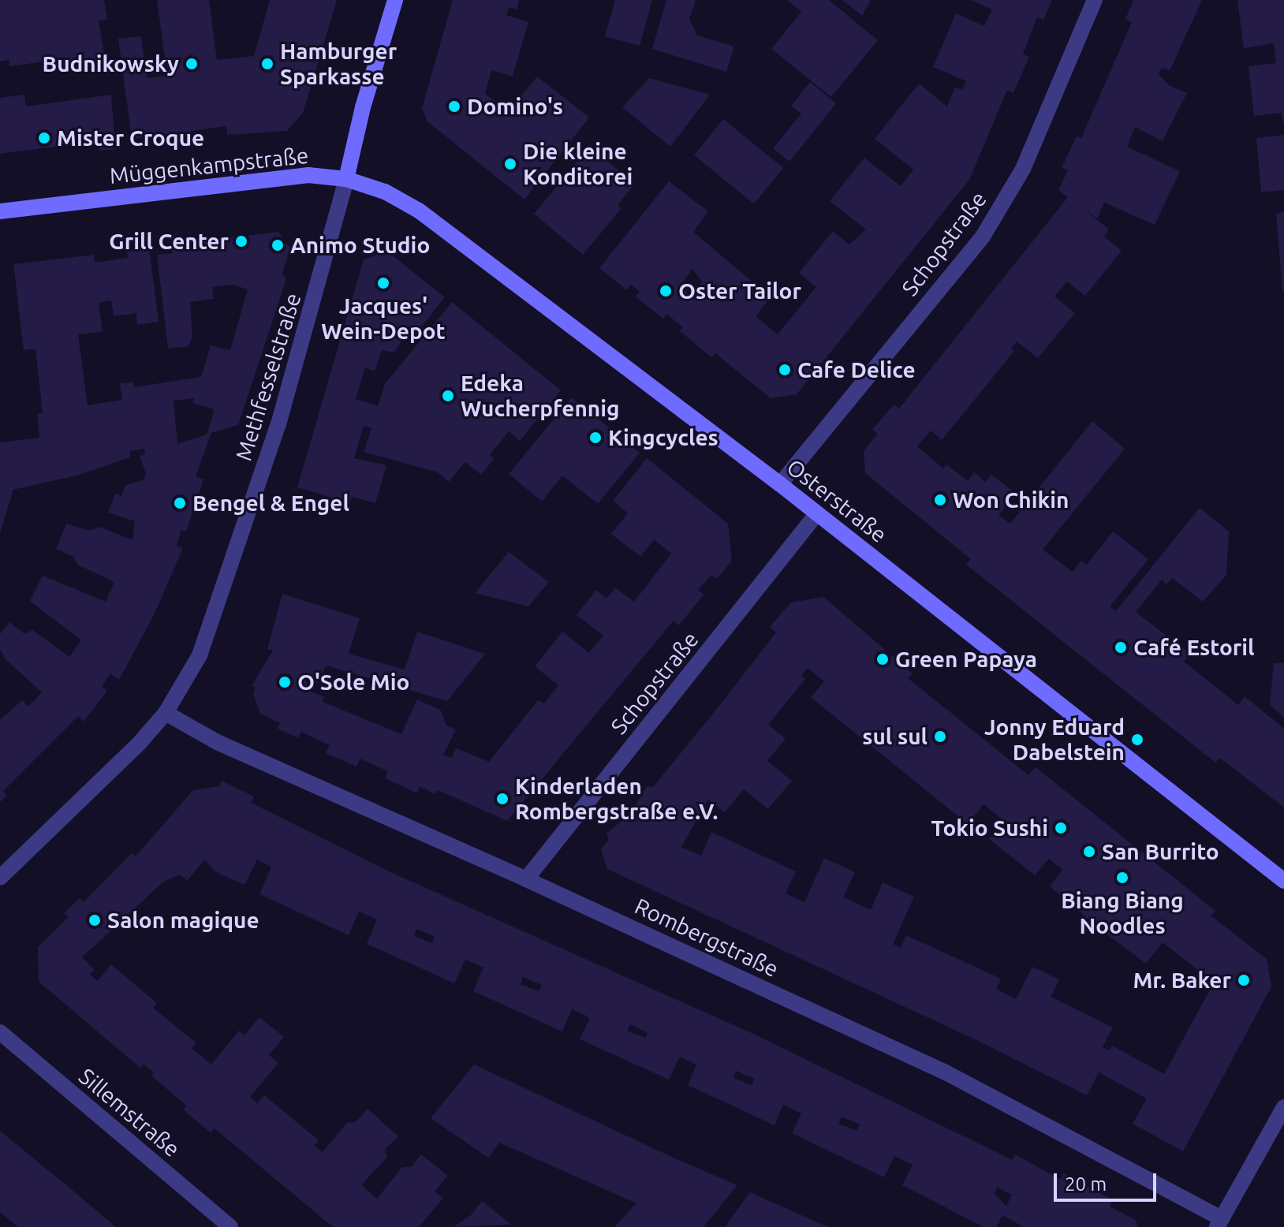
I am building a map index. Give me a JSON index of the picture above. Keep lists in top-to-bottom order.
{
  "streets": {
    "street": [
      "Müggenkampstraße",
      "Schopstraße",
      "Methfesselstraße",
      "Osterstraße",
      "Rombergstraße",
      "Sillemstraße"
    ]
  },
  "crossings": [
    ["Müggenkampstraße", "Methfesselstraße"],
    ["Müggenkampstraße", "Osterstraße"],
    ["Schopstraße", "Osterstraße"],
    ["Schopstraße", "Rombergstraße"],
    ["Methfesselstraße", "Osterstraße"],
    ["Methfesselstraße", "Rombergstraße"]
  ],
  "places": [
    "Budnikowsky",
    "Hamburger Sparkasse",
    "Domino's",
    "Mister Croque",
    "Die kleine Konditorei",
    "Grill Center",
    "Animo Studio",
    "Jacques' Wein-Depot",
    "Oster Tailor",
    "Cafe Delice",
    "Edeka Wucherpfennig",
    "Kingcycles",
    "Won Chikin",
    "Bengel & Engel",
    "Café Estoril",
    "Green Papaya",
    "O'Sole Mio",
    "sul sul",
    "Jonny Eduard Dabelstein",
    "Kinderladen Rombergstraße e.V.",
    "Tokio Sushi",
    "San Burrito",
    "Biang Biang Noodles",
    "Salon magique",
    "Mr. Baker"
  ],
  "scale_bar": "20 m"
}
